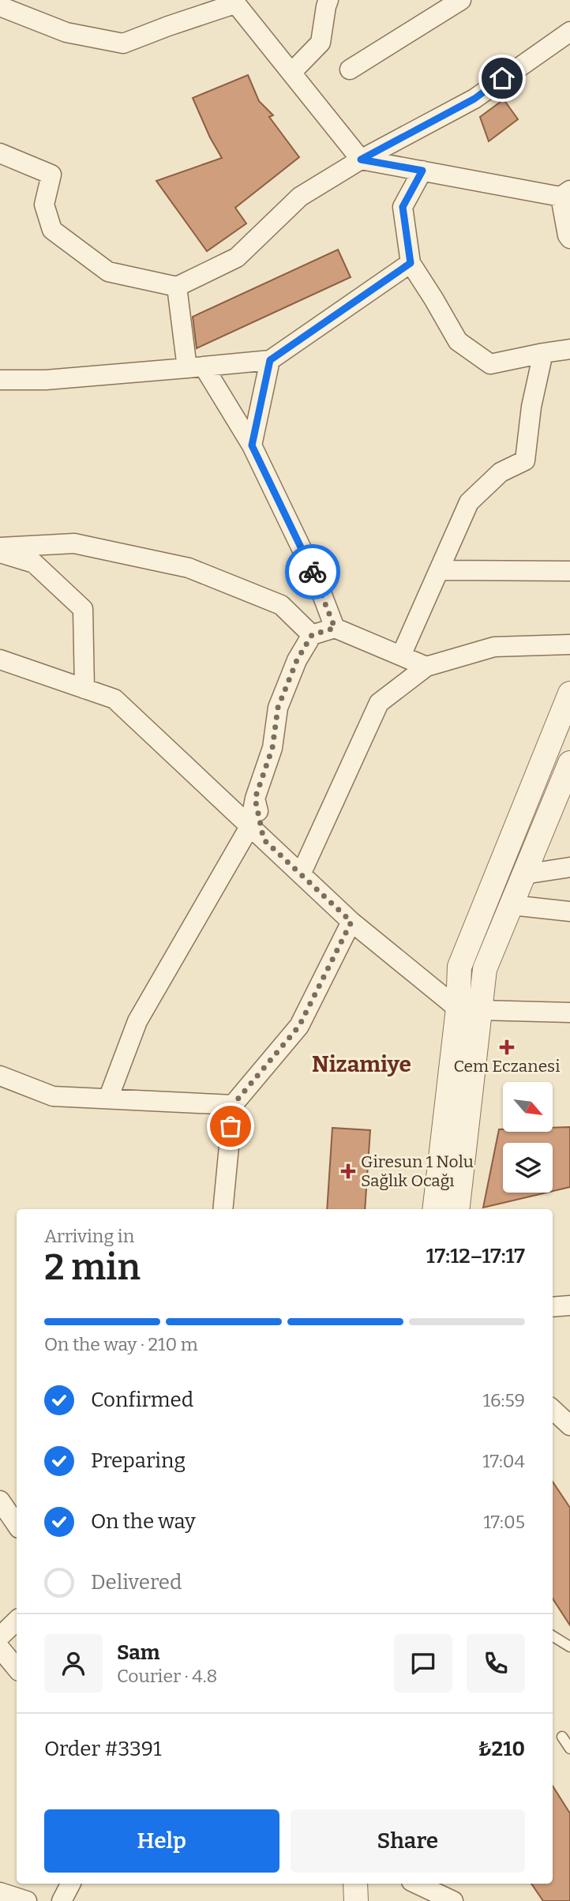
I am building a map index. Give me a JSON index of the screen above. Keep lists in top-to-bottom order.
{
  "districts": ["Nizamiye"],
  "places": {
    "health": ["Cem Eczanesi", "Giresun 1 Nolu Sağlık Ocağı"]
  },
  "north": "bottom right",
  "page": {
    "heading": ["2 min", "Arriving in", "17:12–17:17"],
    "panel": [
      "Sam",
      "Courier · 4.8",
      "Order #3391",
      "₺210"
    ],
    "bar": "On the way · 210 m",
    "list": [
      ["Confirmed", "16:59"],
      ["Preparing", "17:04"],
      ["On the way", "17:05"],
      "Delivered"
    ],
    "buttons": ["Help", "Share"]
  }
}
